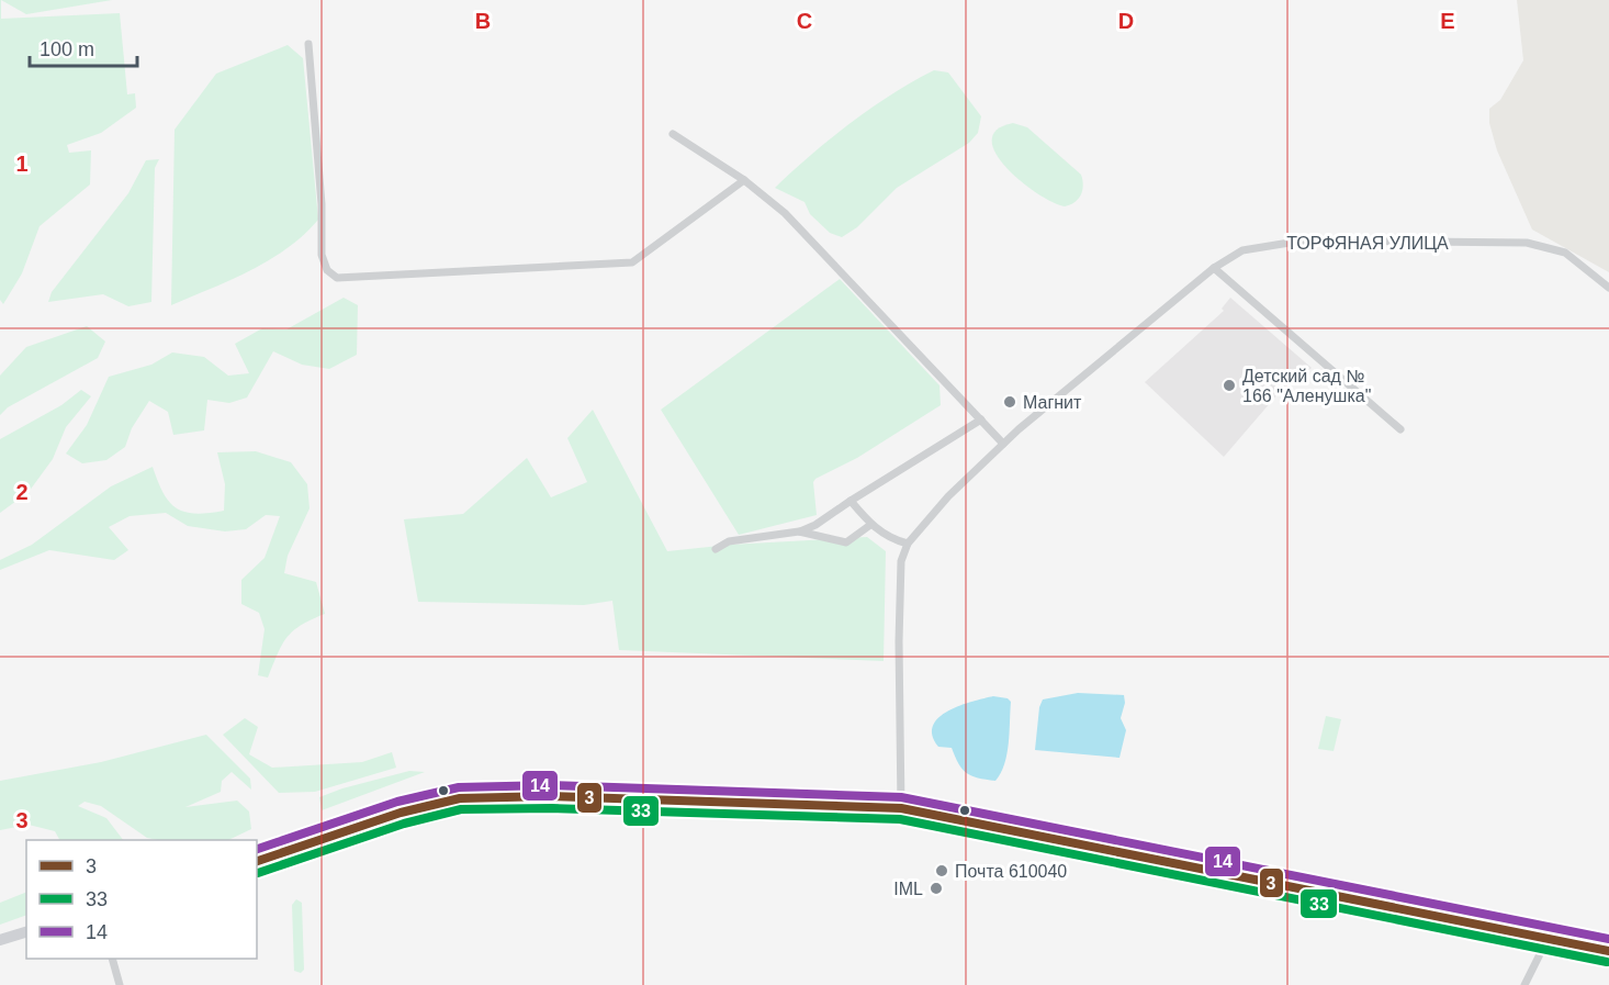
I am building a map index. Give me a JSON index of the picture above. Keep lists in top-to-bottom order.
{
  "streets": {
    "street": ["ТОРФЯНАЯ УЛИЦА"]
  },
  "places": [
    "Детский сад № 166 \"Аленушка\"",
    "Магнит",
    "Почта 610040",
    "IML"
  ],
  "lines": ["transit line 14", "transit line 3", "transit line 33"],
  "legend": ["3", "33", "14"],
  "scale_bar": "100 m",
  "grid": {
    "columns": [
      "B",
      "C",
      "D",
      "E"
    ],
    "rows": ["1", "2", "3"]
  }
}
